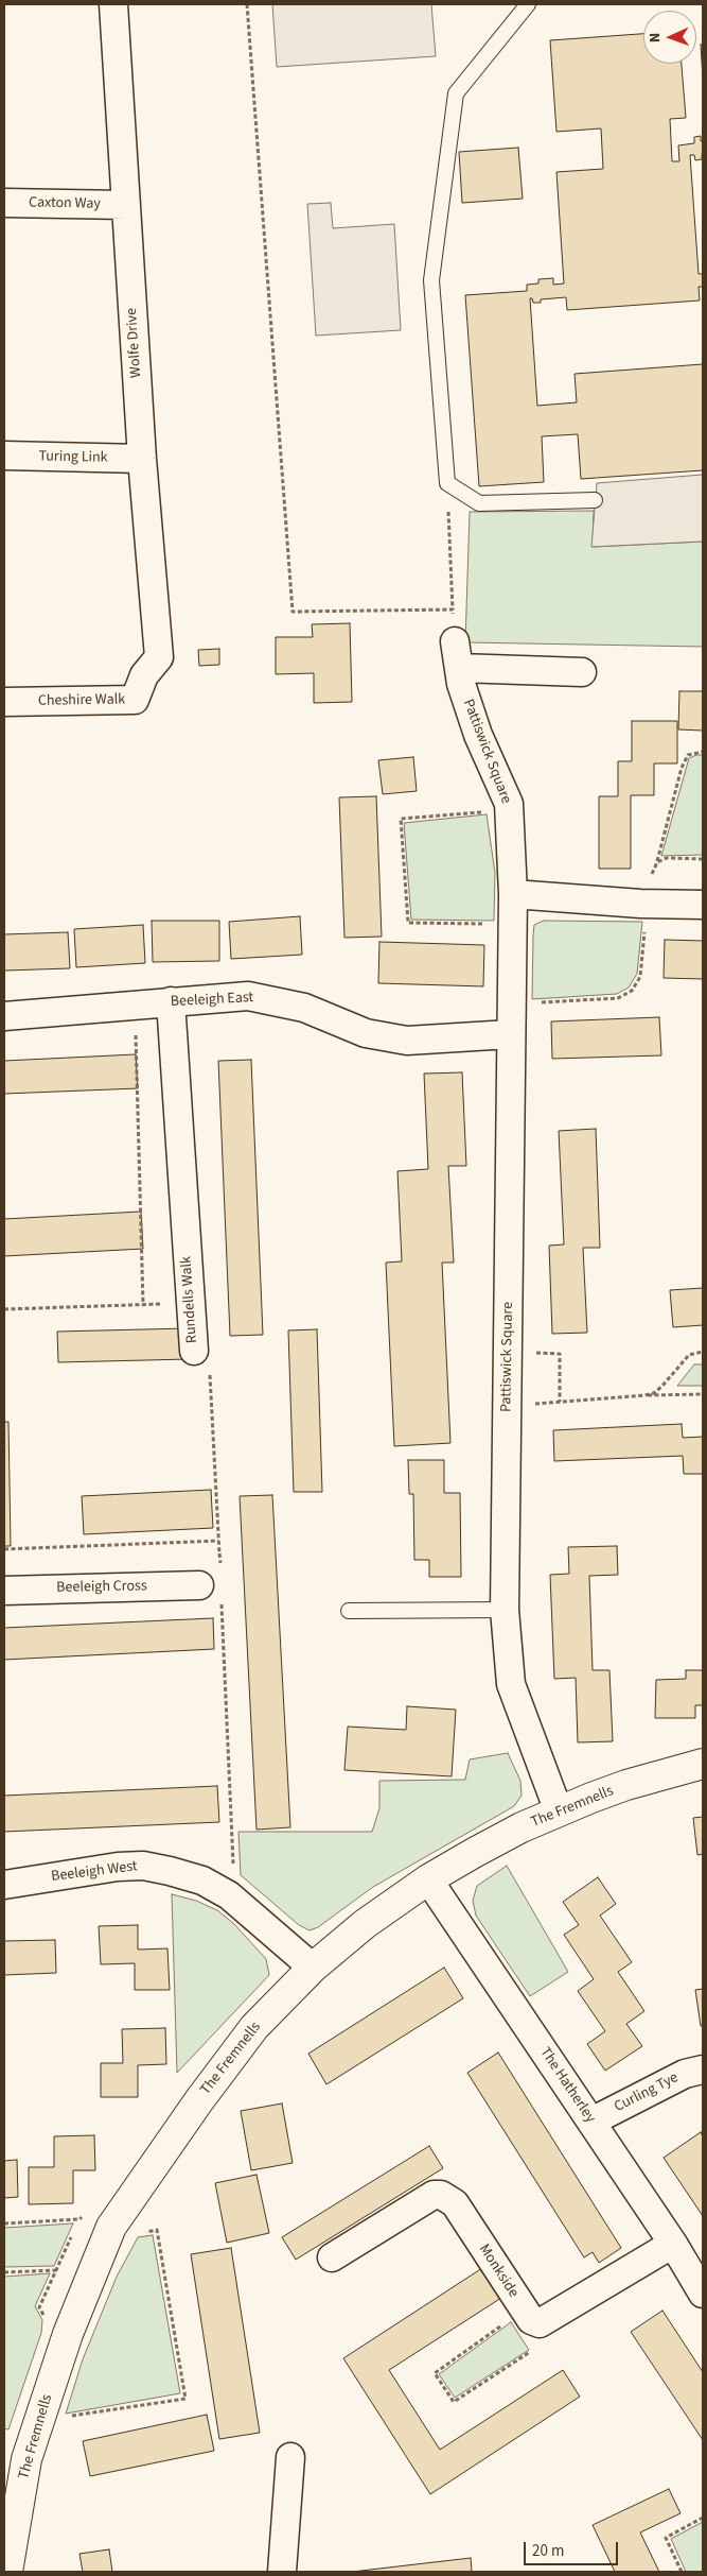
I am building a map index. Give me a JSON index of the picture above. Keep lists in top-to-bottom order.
{
  "streets": {
    "street": [
      "Caxton Way",
      "Wolfe Drive",
      "Turing Link",
      "Cheshire Walk",
      "Pattiswick Square",
      "Beeleigh East",
      "Rundells Walk",
      "Beeleigh Cross",
      "The Fremnells",
      "Beeleigh West",
      "The Hatherley",
      "Curling Tye",
      "Monkside"
    ]
  },
  "crossings": [
    ["Caxton Way", "Wolfe Drive"],
    ["Wolfe Drive", "Turing Link"],
    ["Wolfe Drive", "Cheshire Walk"],
    ["Pattiswick Square", "Beeleigh East"],
    ["Pattiswick Square", "The Fremnells"],
    ["Beeleigh East", "Rundells Walk"],
    ["Rundells Walk", "Beeleigh Cross"],
    ["The Fremnells", "Beeleigh West"],
    ["The Fremnells", "The Hatherley"],
    ["The Hatherley", "Curling Tye"],
    ["The Hatherley", "Monkside"]
  ],
  "scale_bar": "20 m",
  "north": "left"
}
